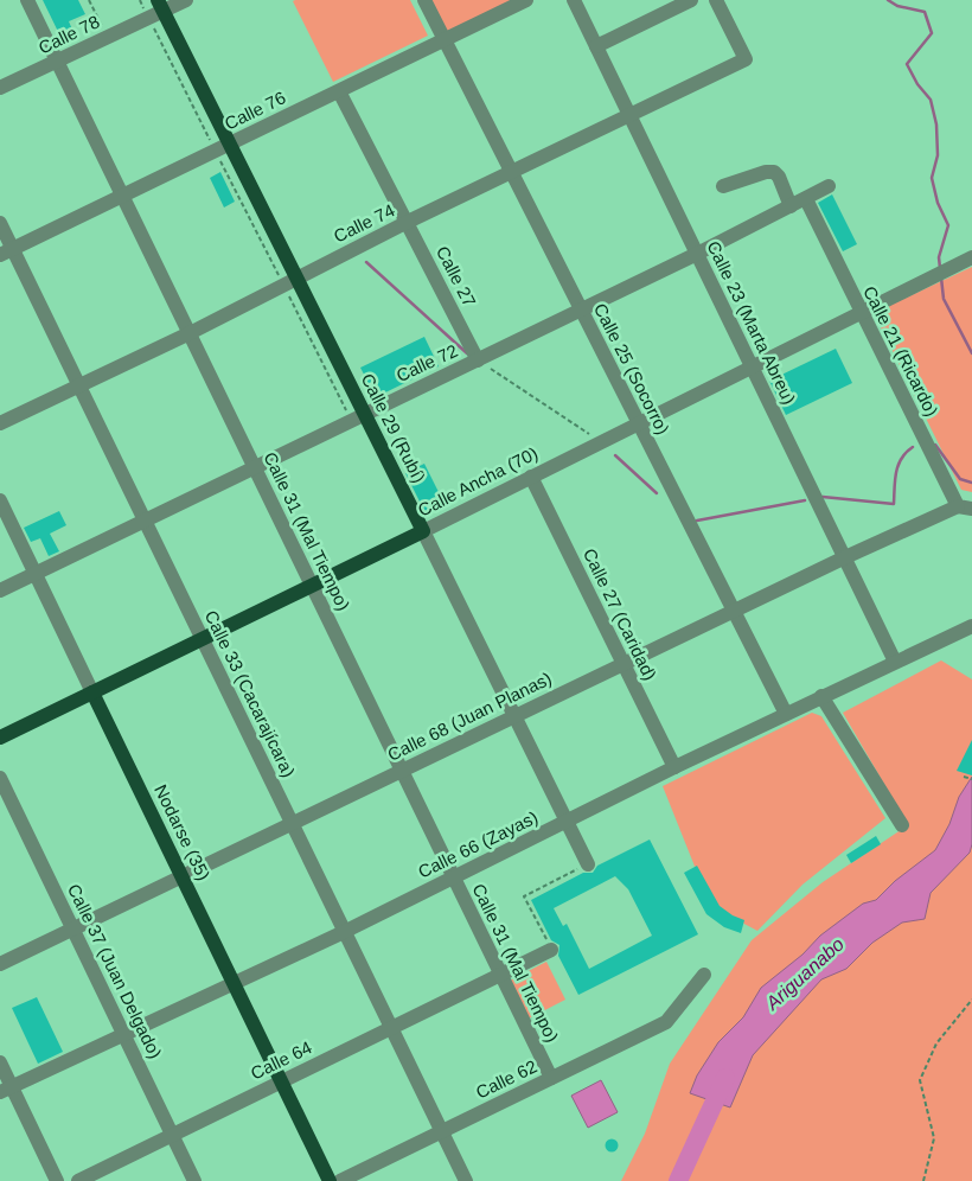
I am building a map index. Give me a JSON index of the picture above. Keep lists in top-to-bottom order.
{
  "streets": {
    "main road": ["Calle 29 (Rubí)", "Calle Ancha (70)", "Nodarse (35)"],
    "street": [
      "Calle 78",
      "Calle 76",
      "Calle 74",
      "Calle 27",
      "Calle 23 (Marta Abreu)",
      "Calle 21 (Ricardo)",
      "Calle 72",
      "Calle 25 (Socorro)",
      "Calle 31 (Mal Tiempo)",
      "Calle 27 (Caridad)",
      "Calle 33 (Cacarajícara)",
      "Calle 68 (Juan Planas)",
      "Calle 66 (Zayas)",
      "Calle 37 (Juan Delgado)",
      "Calle 64",
      "Calle 62"
    ]
  },
  "crossings": [
    ["Calle 78", "Calle 29 (Rubí)"],
    ["Calle 78", "Calle 31 (Mal Tiempo)"],
    ["Calle 76", "Calle 27"],
    ["Calle 76", "Calle 25 (Socorro)"],
    ["Calle 76", "Calle 29 (Rubí)"],
    ["Calle 76", "Calle 31 (Mal Tiempo)"],
    ["Calle 76", "Calle 33 (Cacarajícara)"],
    ["Calle 74", "Calle 27"],
    ["Calle 74", "Calle 23 (Marta Abreu)"],
    ["Calle 74", "Calle 25 (Socorro)"],
    ["Calle 74", "Calle 29 (Rubí)"],
    ["Calle 74", "Calle 31 (Mal Tiempo)"],
    ["Calle 74", "Calle 33 (Cacarajícara)"],
    ["Calle 27", "Calle 72"],
    ["Calle 23 (Marta Abreu)", "Calle 72"],
    ["Calle 23 (Marta Abreu)", "Calle Ancha (70)"],
    ["Calle 23 (Marta Abreu)", "Calle 68 (Juan Planas)"],
    ["Calle 23 (Marta Abreu)", "Calle 66 (Zayas)"],
    ["Calle 21 (Ricardo)", "Calle 72"],
    ["Calle 21 (Ricardo)", "Calle Ancha (70)"],
    ["Calle 21 (Ricardo)", "Calle 68 (Juan Planas)"],
    ["Calle 72", "Calle 25 (Socorro)"],
    ["Calle 72", "Calle 29 (Rubí)"],
    ["Calle 72", "Calle 31 (Mal Tiempo)"],
    ["Calle 72", "Calle 33 (Cacarajícara)"],
    ["Calle 72", "Nodarse (35)"],
    ["Calle 25 (Socorro)", "Calle Ancha (70)"],
    ["Calle 25 (Socorro)", "Calle 68 (Juan Planas)"],
    ["Calle 25 (Socorro)", "Calle 66 (Zayas)"],
    ["Calle 29 (Rubí)", "Calle Ancha (70)"],
    ["Calle 29 (Rubí)", "Calle 68 (Juan Planas)"],
    ["Calle 29 (Rubí)", "Calle 66 (Zayas)"],
    ["Calle Ancha (70)", "Calle 31 (Mal Tiempo)"],
    ["Calle Ancha (70)", "Calle 27 (Caridad)"],
    ["Calle Ancha (70)", "Calle 33 (Cacarajícara)"],
    ["Calle Ancha (70)", "Nodarse (35)"],
    ["Calle 31 (Mal Tiempo)", "Calle 68 (Juan Planas)"],
    ["Calle 31 (Mal Tiempo)", "Calle 66 (Zayas)"],
    ["Calle 31 (Mal Tiempo)", "Calle 64"],
    ["Calle 31 (Mal Tiempo)", "Calle 62"],
    ["Calle 27 (Caridad)", "Calle 68 (Juan Planas)"],
    ["Calle 27 (Caridad)", "Calle 66 (Zayas)"],
    ["Calle 33 (Cacarajícara)", "Calle 68 (Juan Planas)"],
    ["Calle 33 (Cacarajícara)", "Calle 66 (Zayas)"],
    ["Calle 33 (Cacarajícara)", "Calle 64"],
    ["Calle 33 (Cacarajícara)", "Calle 62"],
    ["Calle 68 (Juan Planas)", "Nodarse (35)"],
    ["Calle 68 (Juan Planas)", "Calle 37 (Juan Delgado)"],
    ["Nodarse (35)", "Calle 66 (Zayas)"],
    ["Nodarse (35)", "Calle 64"],
    ["Calle 66 (Zayas)", "Calle 37 (Juan Delgado)"],
    ["Calle 37 (Juan Delgado)", "Calle 64"]
  ],
  "water": ["Ariguanabo"]
}
